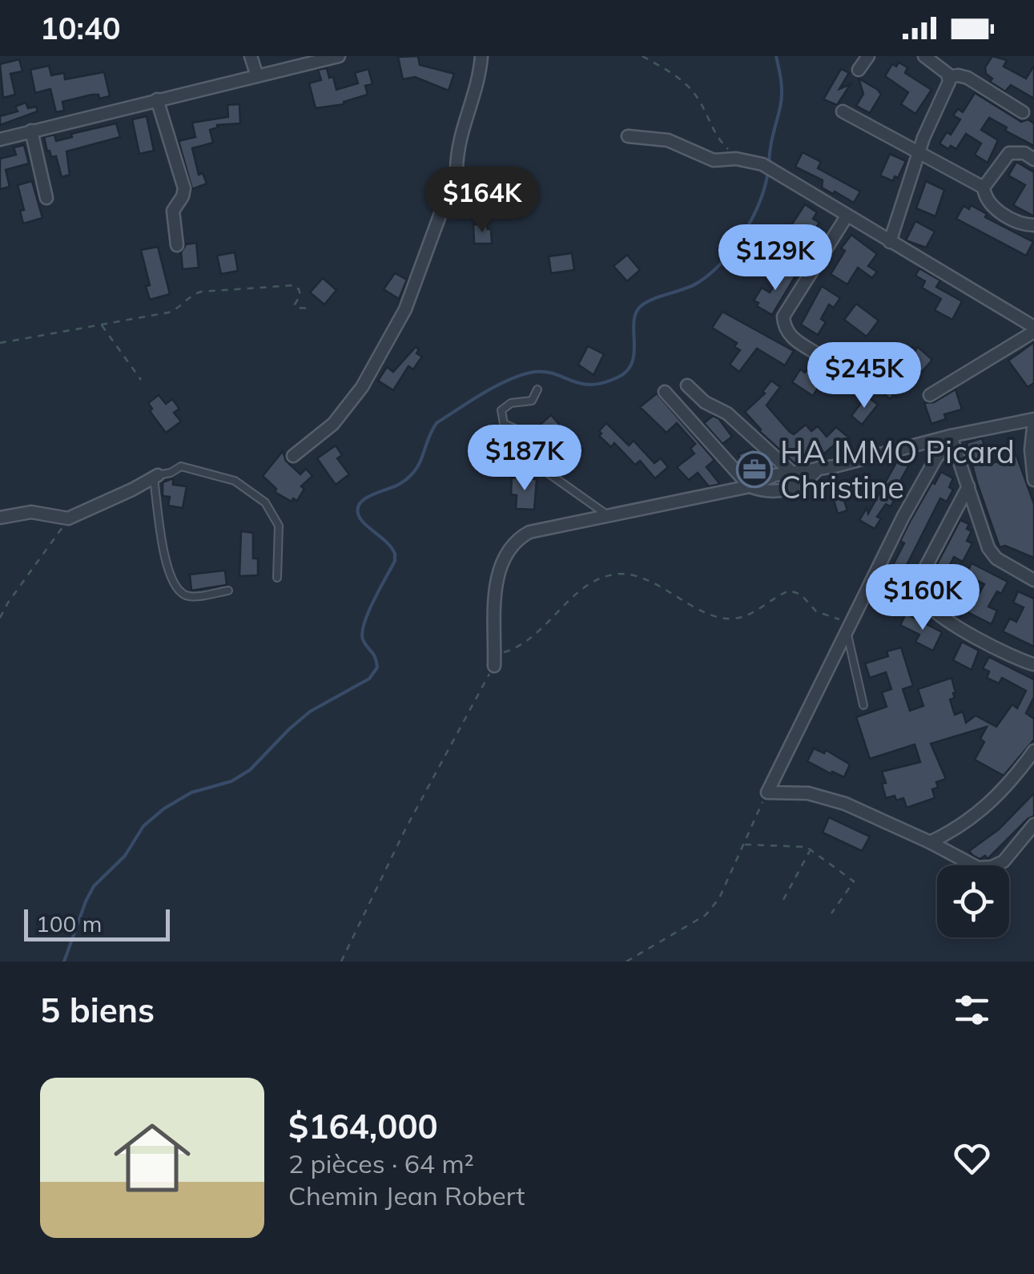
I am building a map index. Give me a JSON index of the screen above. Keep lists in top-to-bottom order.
{
  "places": {
    "office": ["HA IMMO Picard Christine"]
  },
  "scale_bar": "100 m",
  "page": {
    "status": "10:40",
    "price": [
      "$164K",
      "$129K",
      "$245K",
      "$187K",
      "$160K"
    ],
    "scale": "100 m",
    "heading": "5 biens",
    "list": [
      {
        "name": "$164,000",
        "note": "2 pièces · 64 m² · Chemin Jean Robert"
      }
    ]
  }
}
